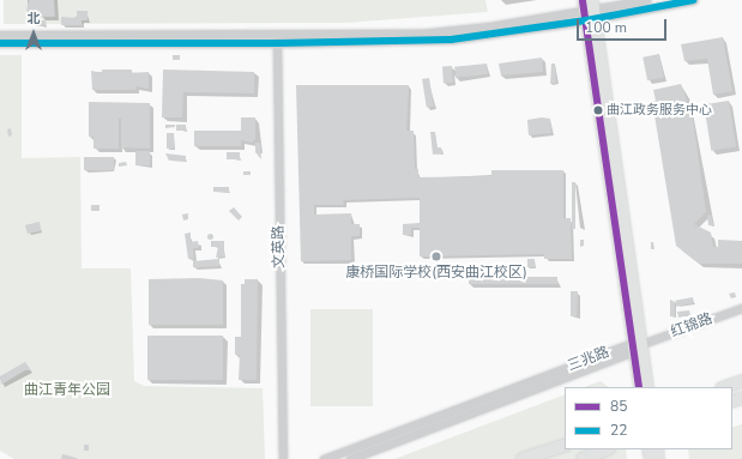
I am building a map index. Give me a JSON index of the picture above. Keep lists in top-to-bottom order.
{
  "streets": {
    "street": ["文英路", "红锦路", "三兆路"]
  },
  "crossings": [
    ["红锦路", "三兆路"]
  ],
  "parks": ["曲江青年公园"],
  "places": ["曲江政务服务中心", "康桥国际学校(西安曲江校区)"],
  "lines": ["transit line 22", "transit line 85"],
  "legend": ["85", "22"],
  "scale_bar": "100 m",
  "north": "top"
}
